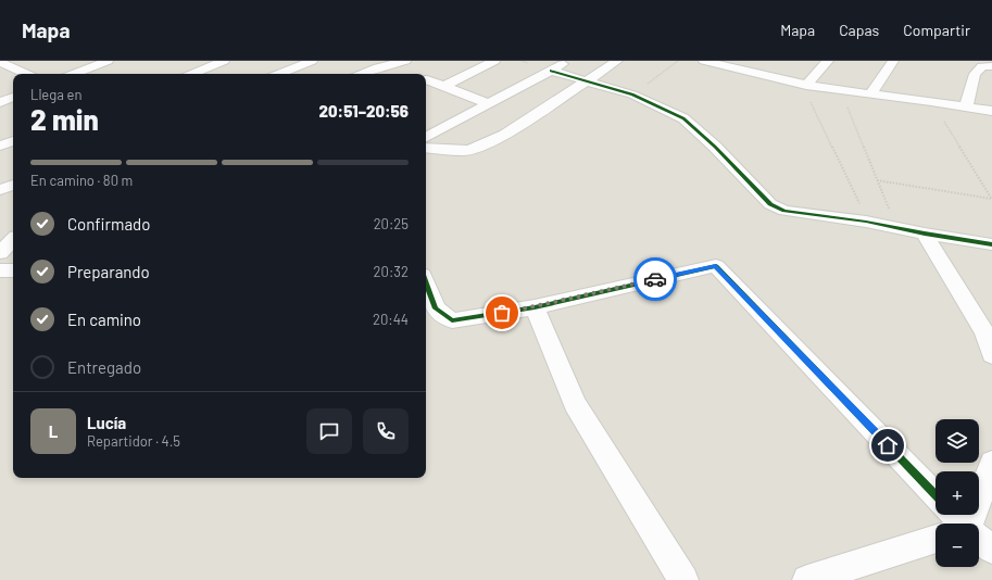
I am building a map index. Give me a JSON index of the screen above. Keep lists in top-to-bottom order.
{
  "page": {
    "header": "Mapa",
    "nav": ["Mapa", "Capas", "Compartir"],
    "heading": ["2 min", "Llega en", "20:51–20:56"],
    "panel": ["Lucía", "Repartidor · 4.5"],
    "bar": "En camino · 80 m",
    "list": [
      ["Confirmado", "20:25"],
      ["Preparando", "20:32"],
      ["En camino", "20:44"],
      "Entregado"
    ],
    "round": "L",
    "map_buttons": ["+", "−"]
  }
}
